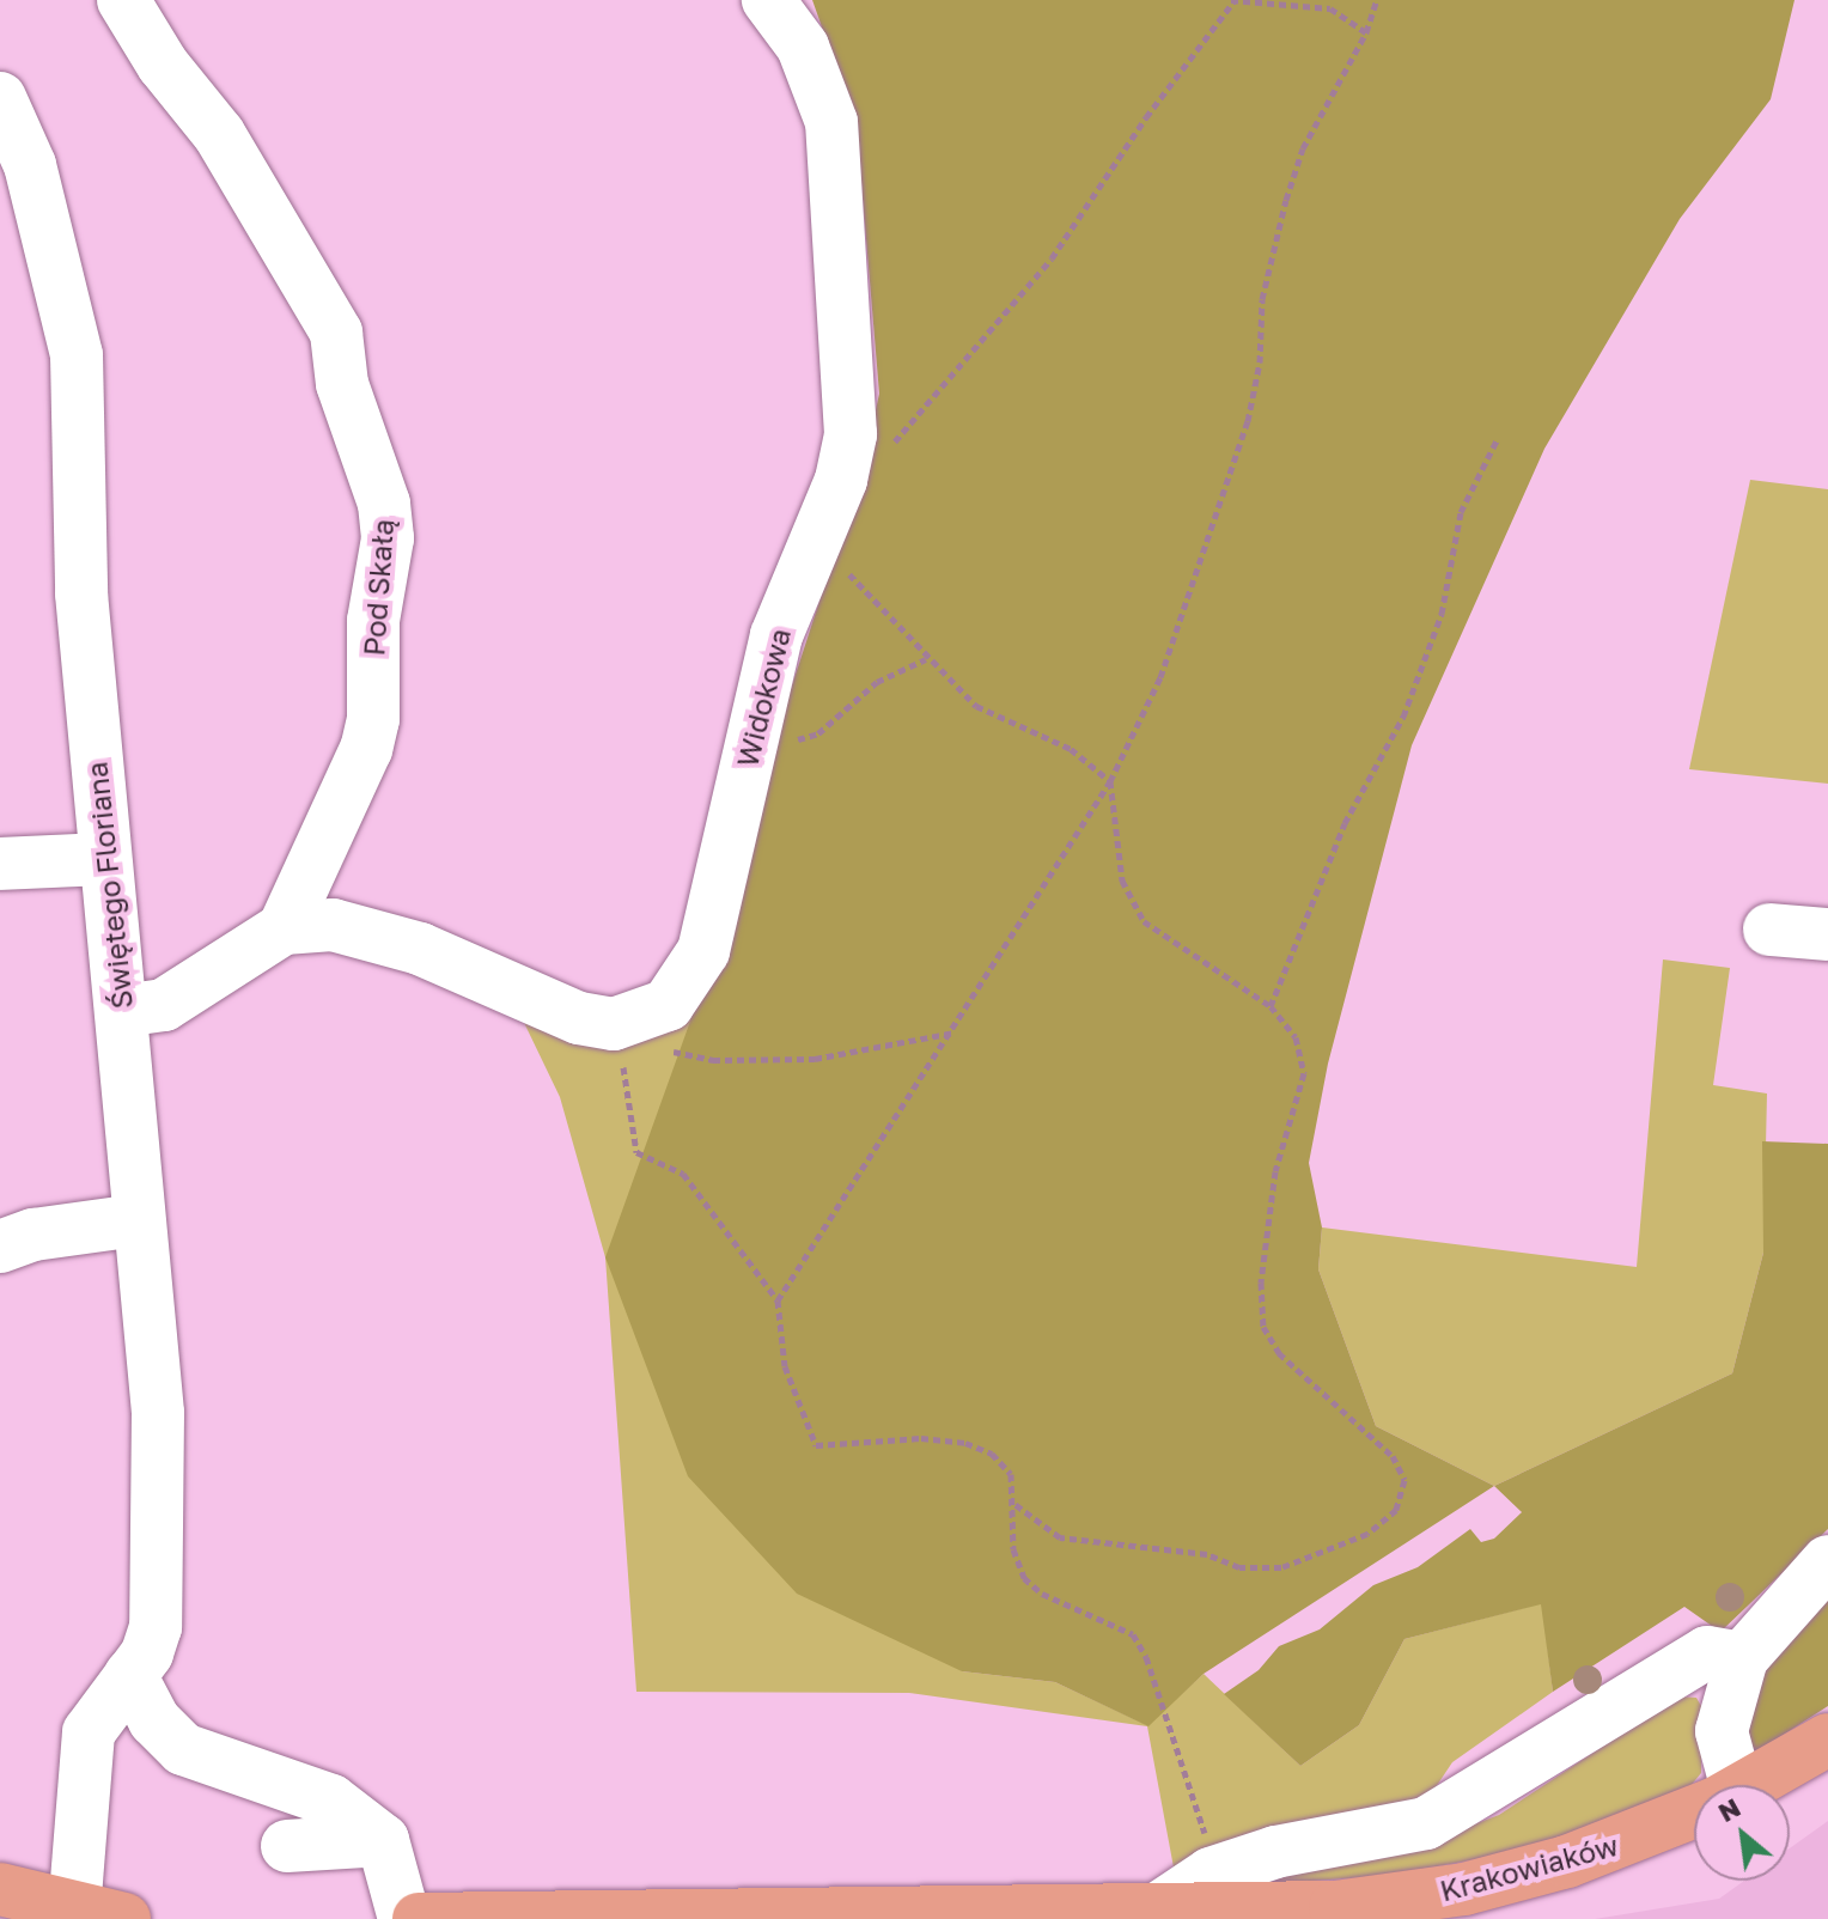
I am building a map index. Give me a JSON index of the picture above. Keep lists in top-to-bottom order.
{
  "streets": {
    "main road": ["Krakowiaków"],
    "street": ["Pod Skałą", "Widokowa", "Świętego Floriana"]
  },
  "north": "top left"
}
